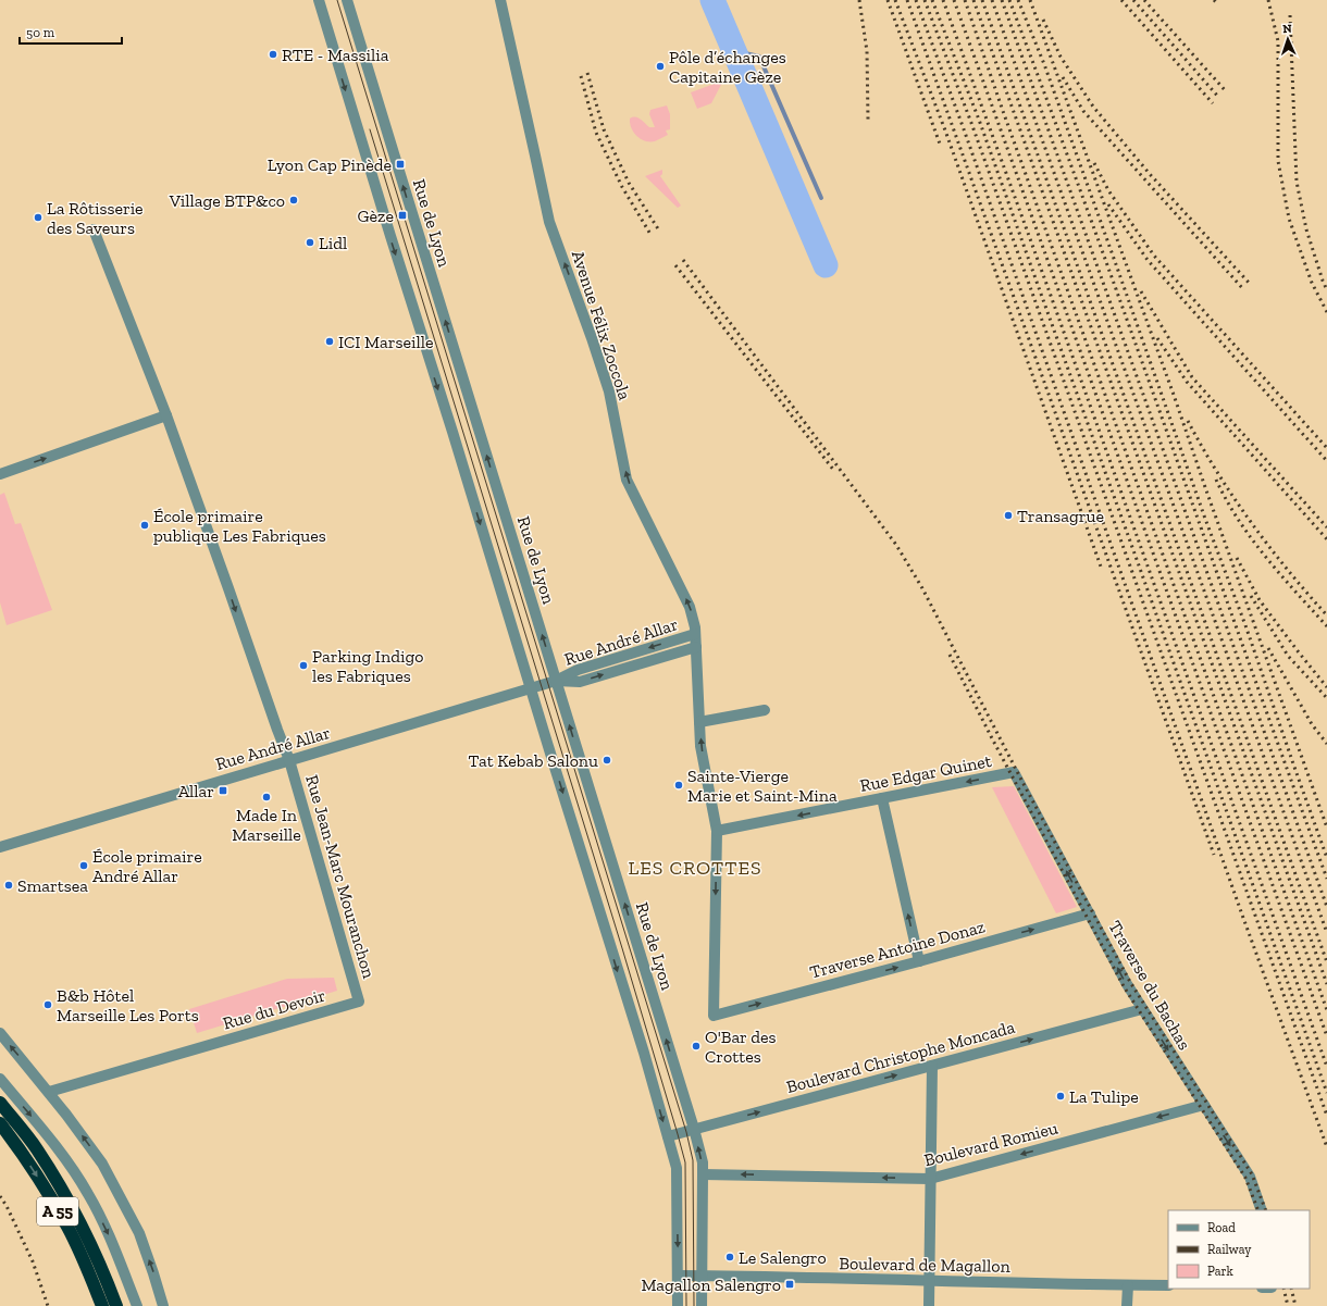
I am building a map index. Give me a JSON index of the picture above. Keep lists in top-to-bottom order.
{
  "streets": {
    "highway": ["A 55"],
    "street": [
      "Rue de Lyon",
      "Avenue Félix Zoccola",
      "Rue André Allar",
      "Rue Edgar Quinet",
      "Rue Jean-Marc Mouranchon",
      "Traverse Antoine Donaz",
      "Traverse du Bachas",
      "Rue du Devoir",
      "Boulevard Christophe Moncada",
      "Boulevard Romieu",
      "Boulevard de Magallon"
    ]
  },
  "crossings": [
    ["Rue de Lyon", "Rue André Allar"],
    ["Rue de Lyon", "Boulevard Christophe Moncada"],
    ["Rue de Lyon", "Boulevard Romieu"],
    ["Rue de Lyon", "Boulevard de Magallon"],
    ["Avenue Félix Zoccola", "Rue André Allar"],
    ["Avenue Félix Zoccola", "Rue Edgar Quinet"],
    ["Avenue Félix Zoccola", "Traverse Antoine Donaz"],
    ["Rue André Allar", "Rue Jean-Marc Mouranchon"],
    ["Rue Edgar Quinet", "Traverse du Bachas"],
    ["Rue Jean-Marc Mouranchon", "Rue du Devoir"],
    ["Traverse Antoine Donaz", "Traverse du Bachas"],
    ["Traverse du Bachas", "Boulevard Christophe Moncada"],
    ["Traverse du Bachas", "Boulevard Romieu"]
  ],
  "one_way": [
    "Rue Edgar Quinet",
    "Rue Jean-Marc Mouranchon",
    "Traverse Antoine Donaz",
    "Boulevard Christophe Moncada",
    "Boulevard Romieu"
  ],
  "districts": ["LES CROTTES"],
  "places": {
    "other": [
      "RTE - Massilia",
      "Pôle d’échanges Capitaine Gèze",
      "Village BTP&co",
      "La Rôtisserie des Saveurs",
      "Lidl",
      "ICI Marseille",
      "Transagrue",
      "École primaire publique Les Fabriques",
      "Parking Indigo les Fabriques",
      "Tat Kebab Salonu",
      "Sainte-Vierge Marie et Saint-Mina",
      "Made In Marseille",
      "École primaire André Allar",
      "Smartsea",
      "B&b Hôtel Marseille Les Ports",
      "O'Bar des Crottes",
      "La Tulipe",
      "Le Salengro"
    ],
    "transit": [
      "Lyon Cap Pinède",
      "Gèze",
      "Allar",
      "Magallon Salengro"
    ]
  },
  "legend": ["Road", "Railway", "Park"],
  "scale_bar": "50 m",
  "north": "top"
}
